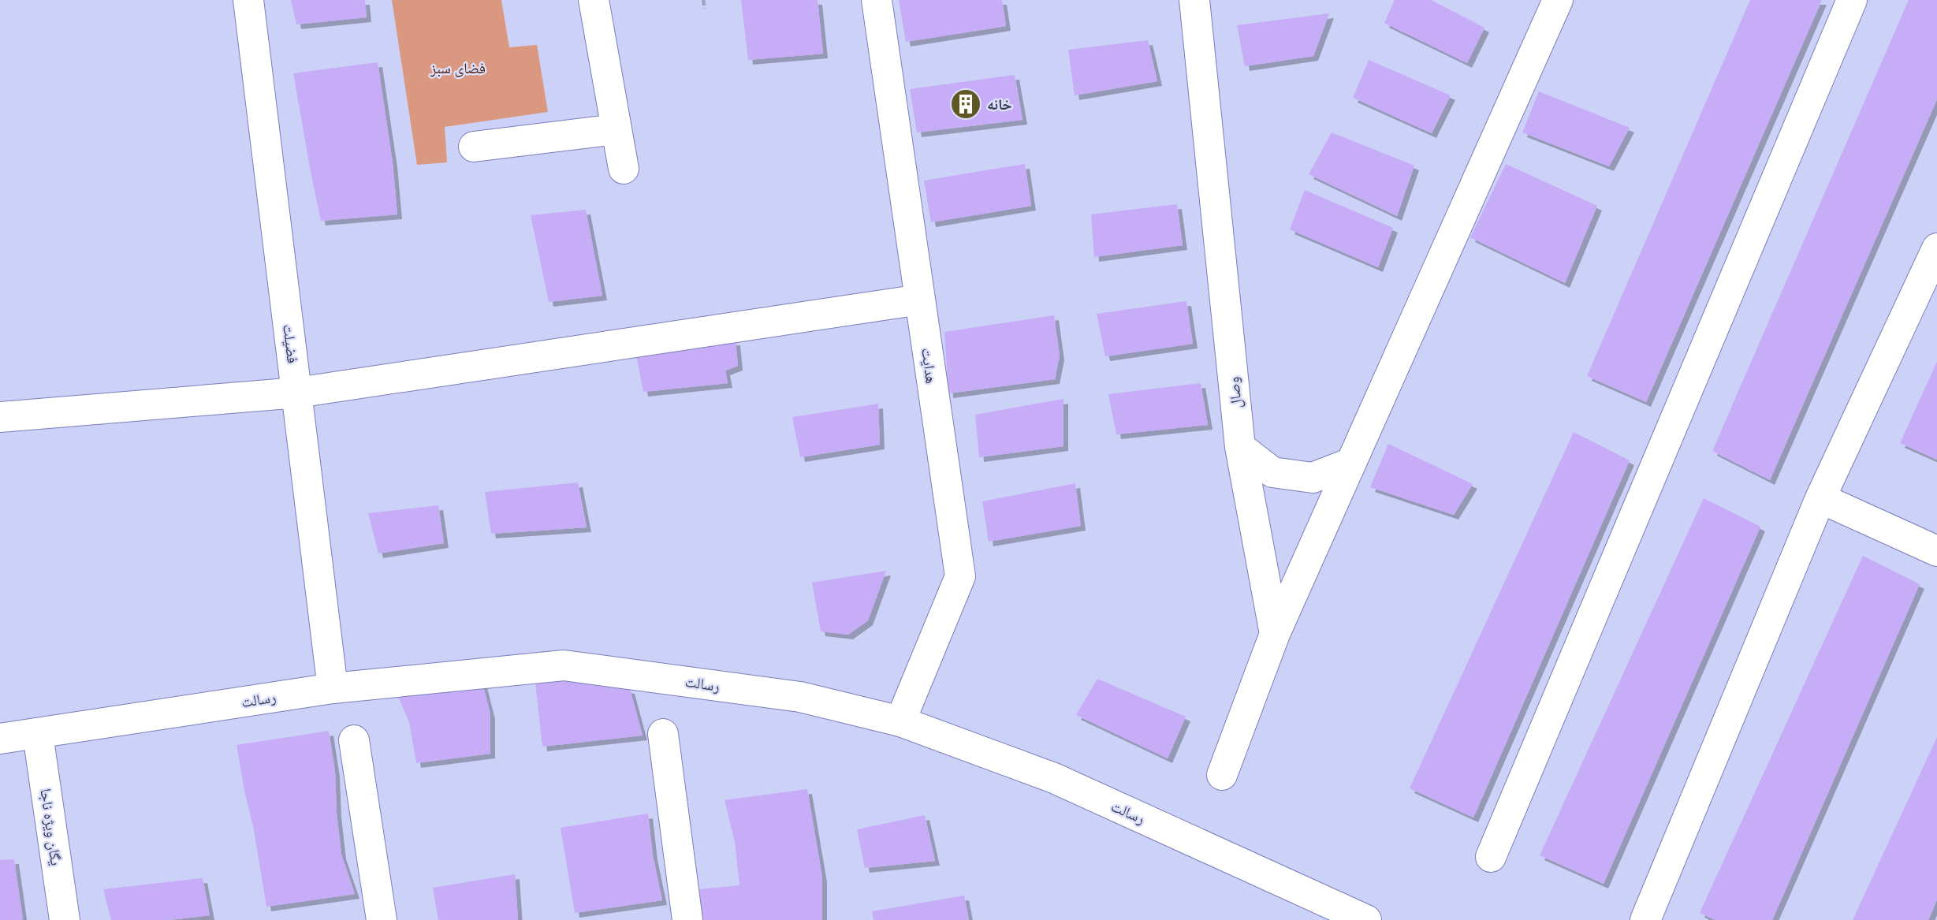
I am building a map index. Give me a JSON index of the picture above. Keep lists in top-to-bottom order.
{
  "streets": {
    "street": [
      "فضیلت",
      "هدایت",
      "وصال",
      "رسالت",
      "یگان ویژه ناجا"
    ]
  },
  "crossings": [
    ["فضیلت", "رسالت"],
    ["هدایت", "رسالت"],
    ["رسالت", "یگان ویژه ناجا"]
  ],
  "parks": ["فضای سبز"],
  "places": {
    "building": ["خانه"]
  }
}
